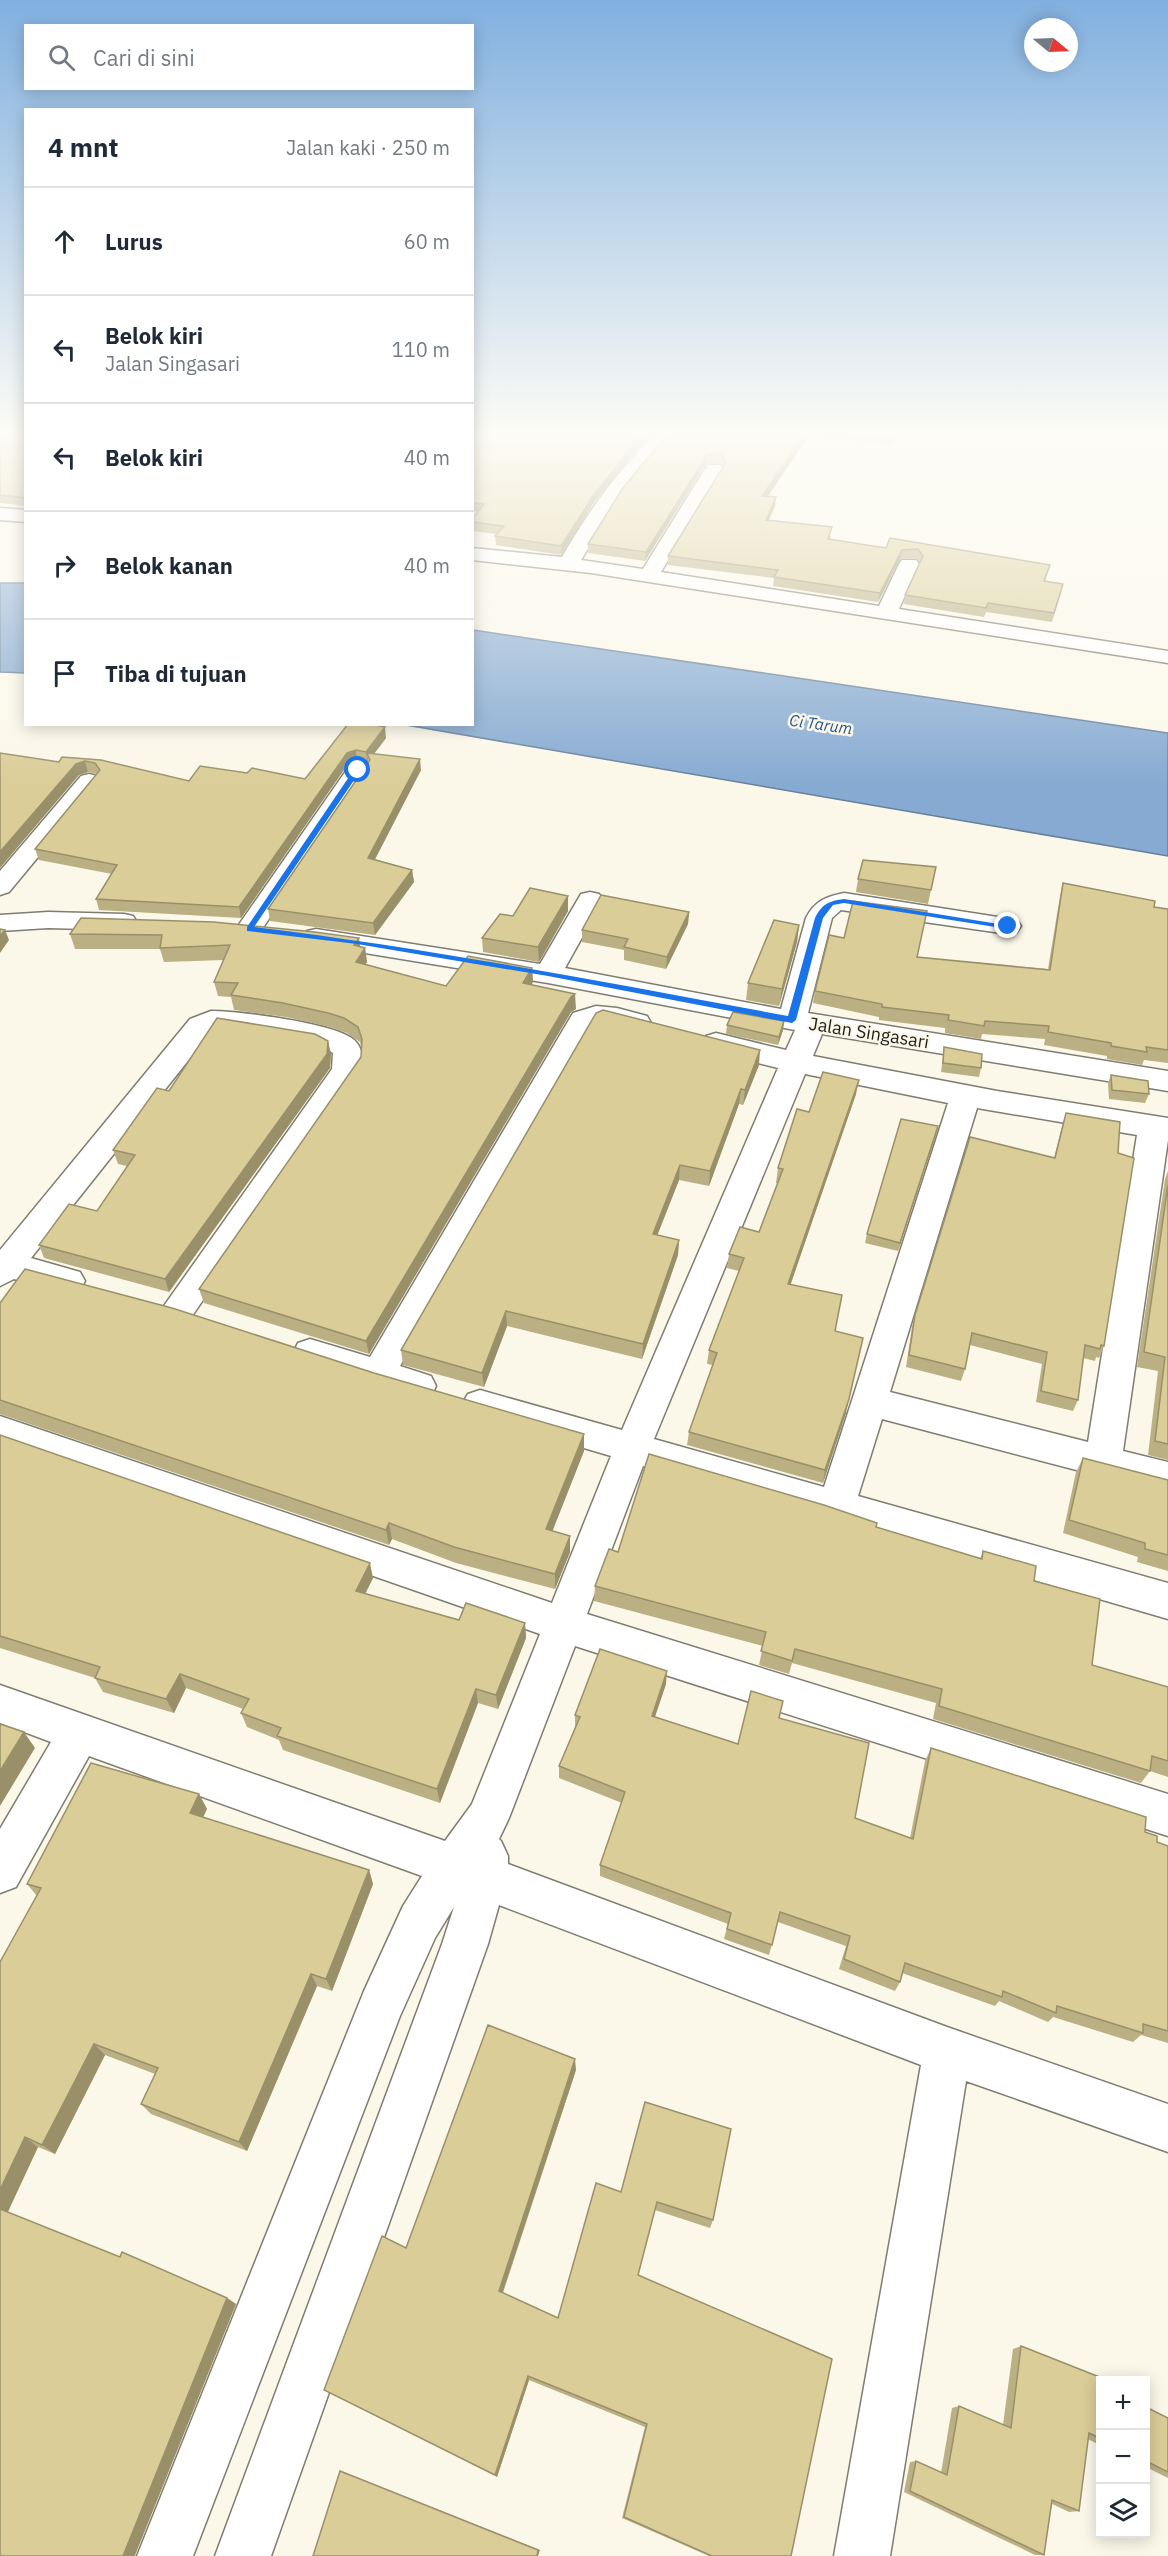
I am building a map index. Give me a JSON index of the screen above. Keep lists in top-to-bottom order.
{
  "streets": {
    "street": ["Jalan Singasari"]
  },
  "water": ["Ci Tarum"],
  "north": "right",
  "page": {
    "search": "Cari di sini",
    "heading": ["4 mnt", "Jalan kaki · 250 m"],
    "list": [
      ["Lurus", "60 m"],
      ["Belok kiri", "Jalan Singasari", "110 m"],
      ["Belok kiri", "40 m"],
      ["Belok kanan", "40 m"],
      "Tiba di tujuan"
    ],
    "map_buttons": ["+", "−"]
  }
}
